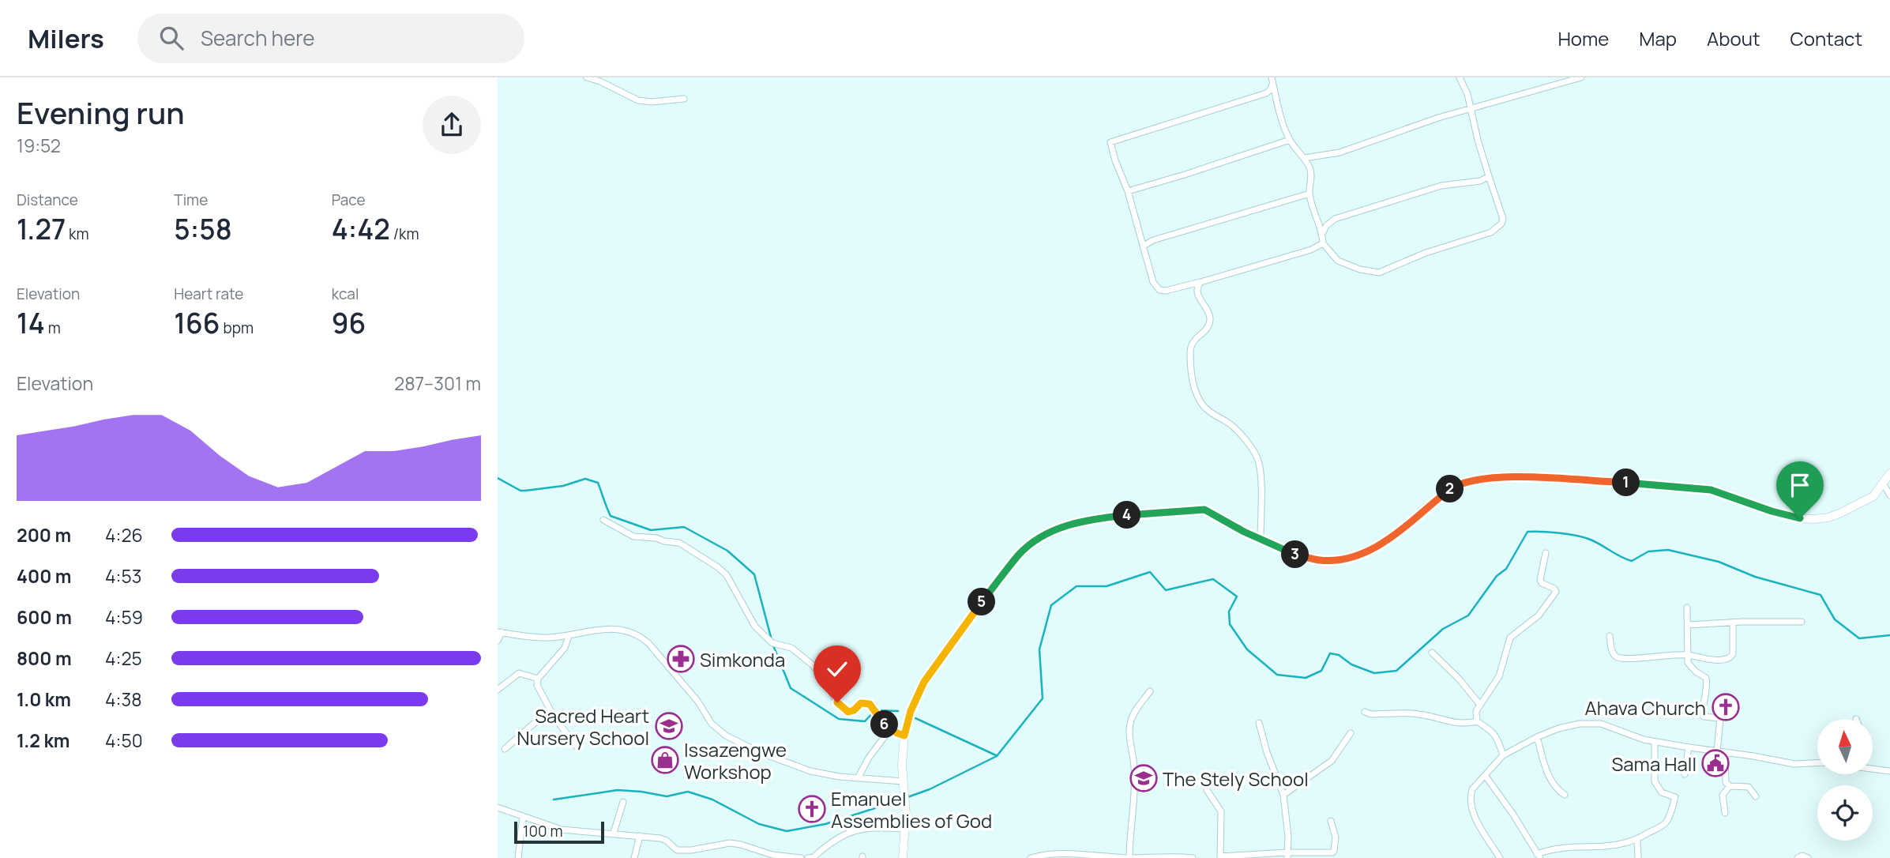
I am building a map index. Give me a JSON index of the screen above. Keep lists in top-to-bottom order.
{
  "places": {
    "pharmacy": ["Simkonda"],
    "church": ["Ahava Church", "Emanuel Assemblies of God"],
    "school or university": ["Sacred Heart Nursery School", "The Stely School"],
    "shop": ["Issazengwe Workshop"],
    "public building": ["Sama Hall"]
  },
  "scale_bar": "100 m",
  "north": "top",
  "page": {
    "header": "Milers",
    "search": "Search here",
    "nav": [
      "Home",
      "Map",
      "About",
      "Contact"
    ],
    "heading": ["Evening run", "19:52"],
    "stats": [
      ["Distance", "1.27 km"],
      ["Time", "5:58"],
      ["Pace", "4:42 /km"],
      ["Elevation", "14 m"],
      ["Heart rate", "166 bpm"],
      ["kcal", "96"]
    ],
    "chart": ["Elevation", "287–301 m"],
    "pins": [
      "1",
      "2",
      "4",
      "3",
      "5",
      "6"
    ],
    "list": [
      {
        "name": "200 m",
        "note": "4:26"
      },
      {
        "name": "400 m",
        "note": "4:53"
      },
      {
        "name": "600 m",
        "note": "4:59"
      },
      {
        "name": "800 m",
        "note": "4:25"
      },
      {
        "name": "1.0 km",
        "note": "4:38"
      },
      {
        "name": "1.2 km",
        "note": "4:50"
      }
    ],
    "scale": "100 m"
  }
}
